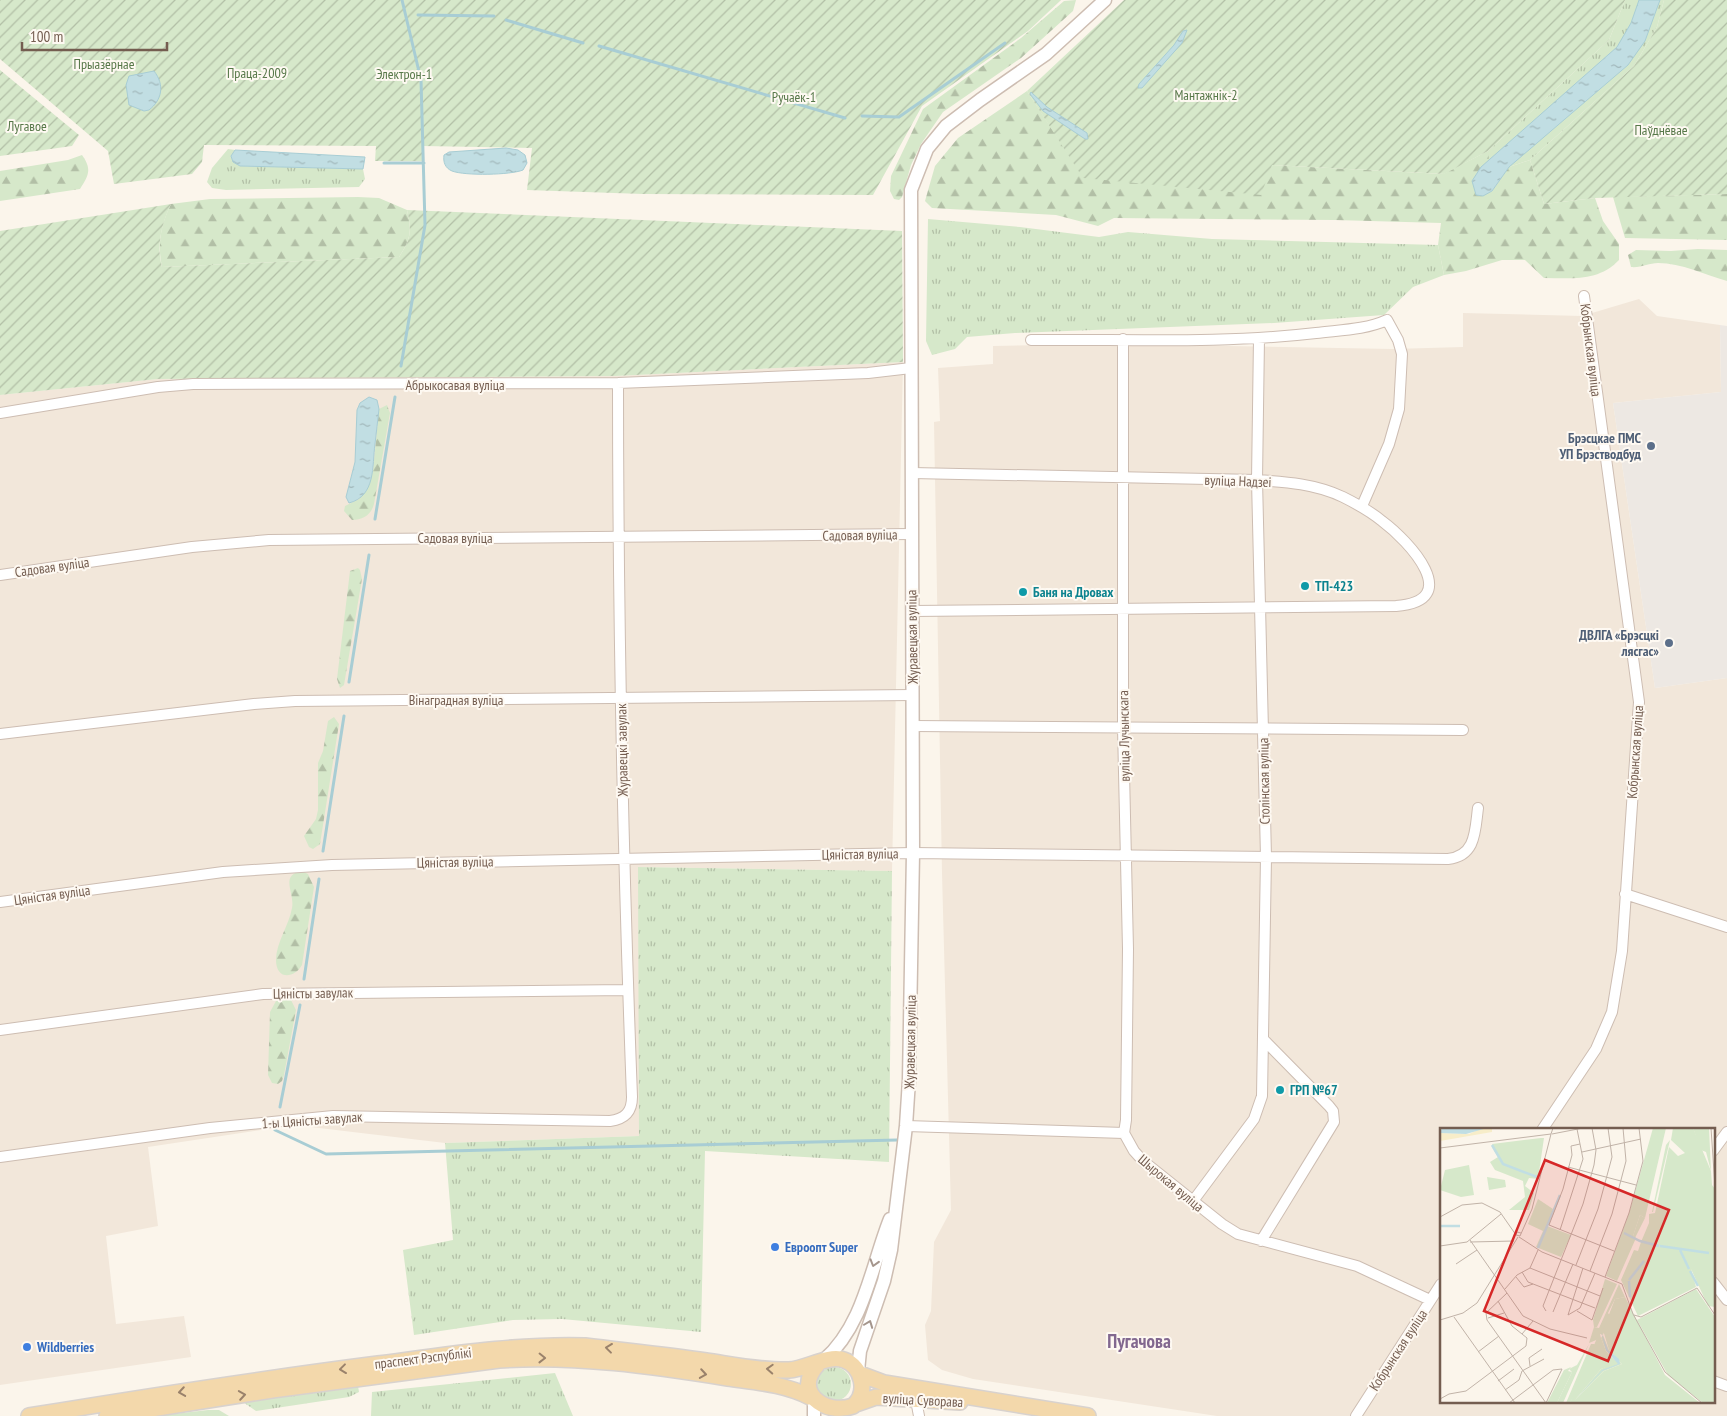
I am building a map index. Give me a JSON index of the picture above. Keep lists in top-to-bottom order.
{
  "streets": {
    "main road": ["праспект Рэспублікі", "вуліца Суворава"],
    "street": [
      "Кобрынская вуліца",
      "Абрыкосавая вуліца",
      "вуліца Надзеі",
      "Садовая вуліца",
      "Журавецкая вуліца",
      "Вінаградная вуліца",
      "вуліца Лучынскага",
      "Журавецкі завулак",
      "Столінская вуліца",
      "Цяністая вуліца",
      "Цяністы завулак",
      "1-ы Цяністы завулак",
      "Шырокая вуліца"
    ]
  },
  "crossings": [
    ["Кобрынская вуліца", "Шырокая вуліца"],
    ["Абрыкосавая вуліца", "Журавецкая вуліца"],
    ["Абрыкосавая вуліца", "Журавецкі завулак"],
    ["вуліца Надзеі", "Журавецкая вуліца"],
    ["вуліца Надзеі", "вуліца Лучынскага"],
    ["вуліца Надзеі", "Столінская вуліца"],
    ["Садовая вуліца", "Журавецкая вуліца"],
    ["Садовая вуліца", "Журавецкі завулак"],
    ["Журавецкая вуліца", "Вінаградная вуліца"],
    ["Журавецкая вуліца", "Цяністая вуліца"],
    ["Журавецкая вуліца", "праспект Рэспублікі"],
    ["Журавецкая вуліца", "вуліца Суворава"],
    ["Вінаградная вуліца", "Журавецкі завулак"],
    ["вуліца Лучынскага", "Цяністая вуліца"],
    ["вуліца Лучынскага", "Шырокая вуліца"],
    ["Журавецкі завулак", "Цяністая вуліца"],
    ["Журавецкі завулак", "Цяністы завулак"],
    ["Журавецкі завулак", "1-ы Цяністы завулак"],
    ["Столінская вуліца", "Цяністая вуліца"],
    ["Столінская вуліца", "Шырокая вуліца"],
    ["праспект Рэспублікі", "вуліца Суворава"]
  ],
  "districts": ["Пугачова"],
  "parks": [
    "Прыазёрнае",
    "Праца-2009",
    "Электрон-1",
    "Мантажнік-2",
    "Ручаёк-1",
    "Лугавое",
    "Паўднёвае"
  ],
  "places": [
    "Брэсцкае ПМС УП Брэстводбуд",
    "ТП-423",
    "Баня на Дровах",
    "ДВЛГА «Брэсцкі лясгас»",
    "ГРП №67",
    "Евроопт Super",
    "Wildberries"
  ],
  "scale_bar": "100 m"
}
